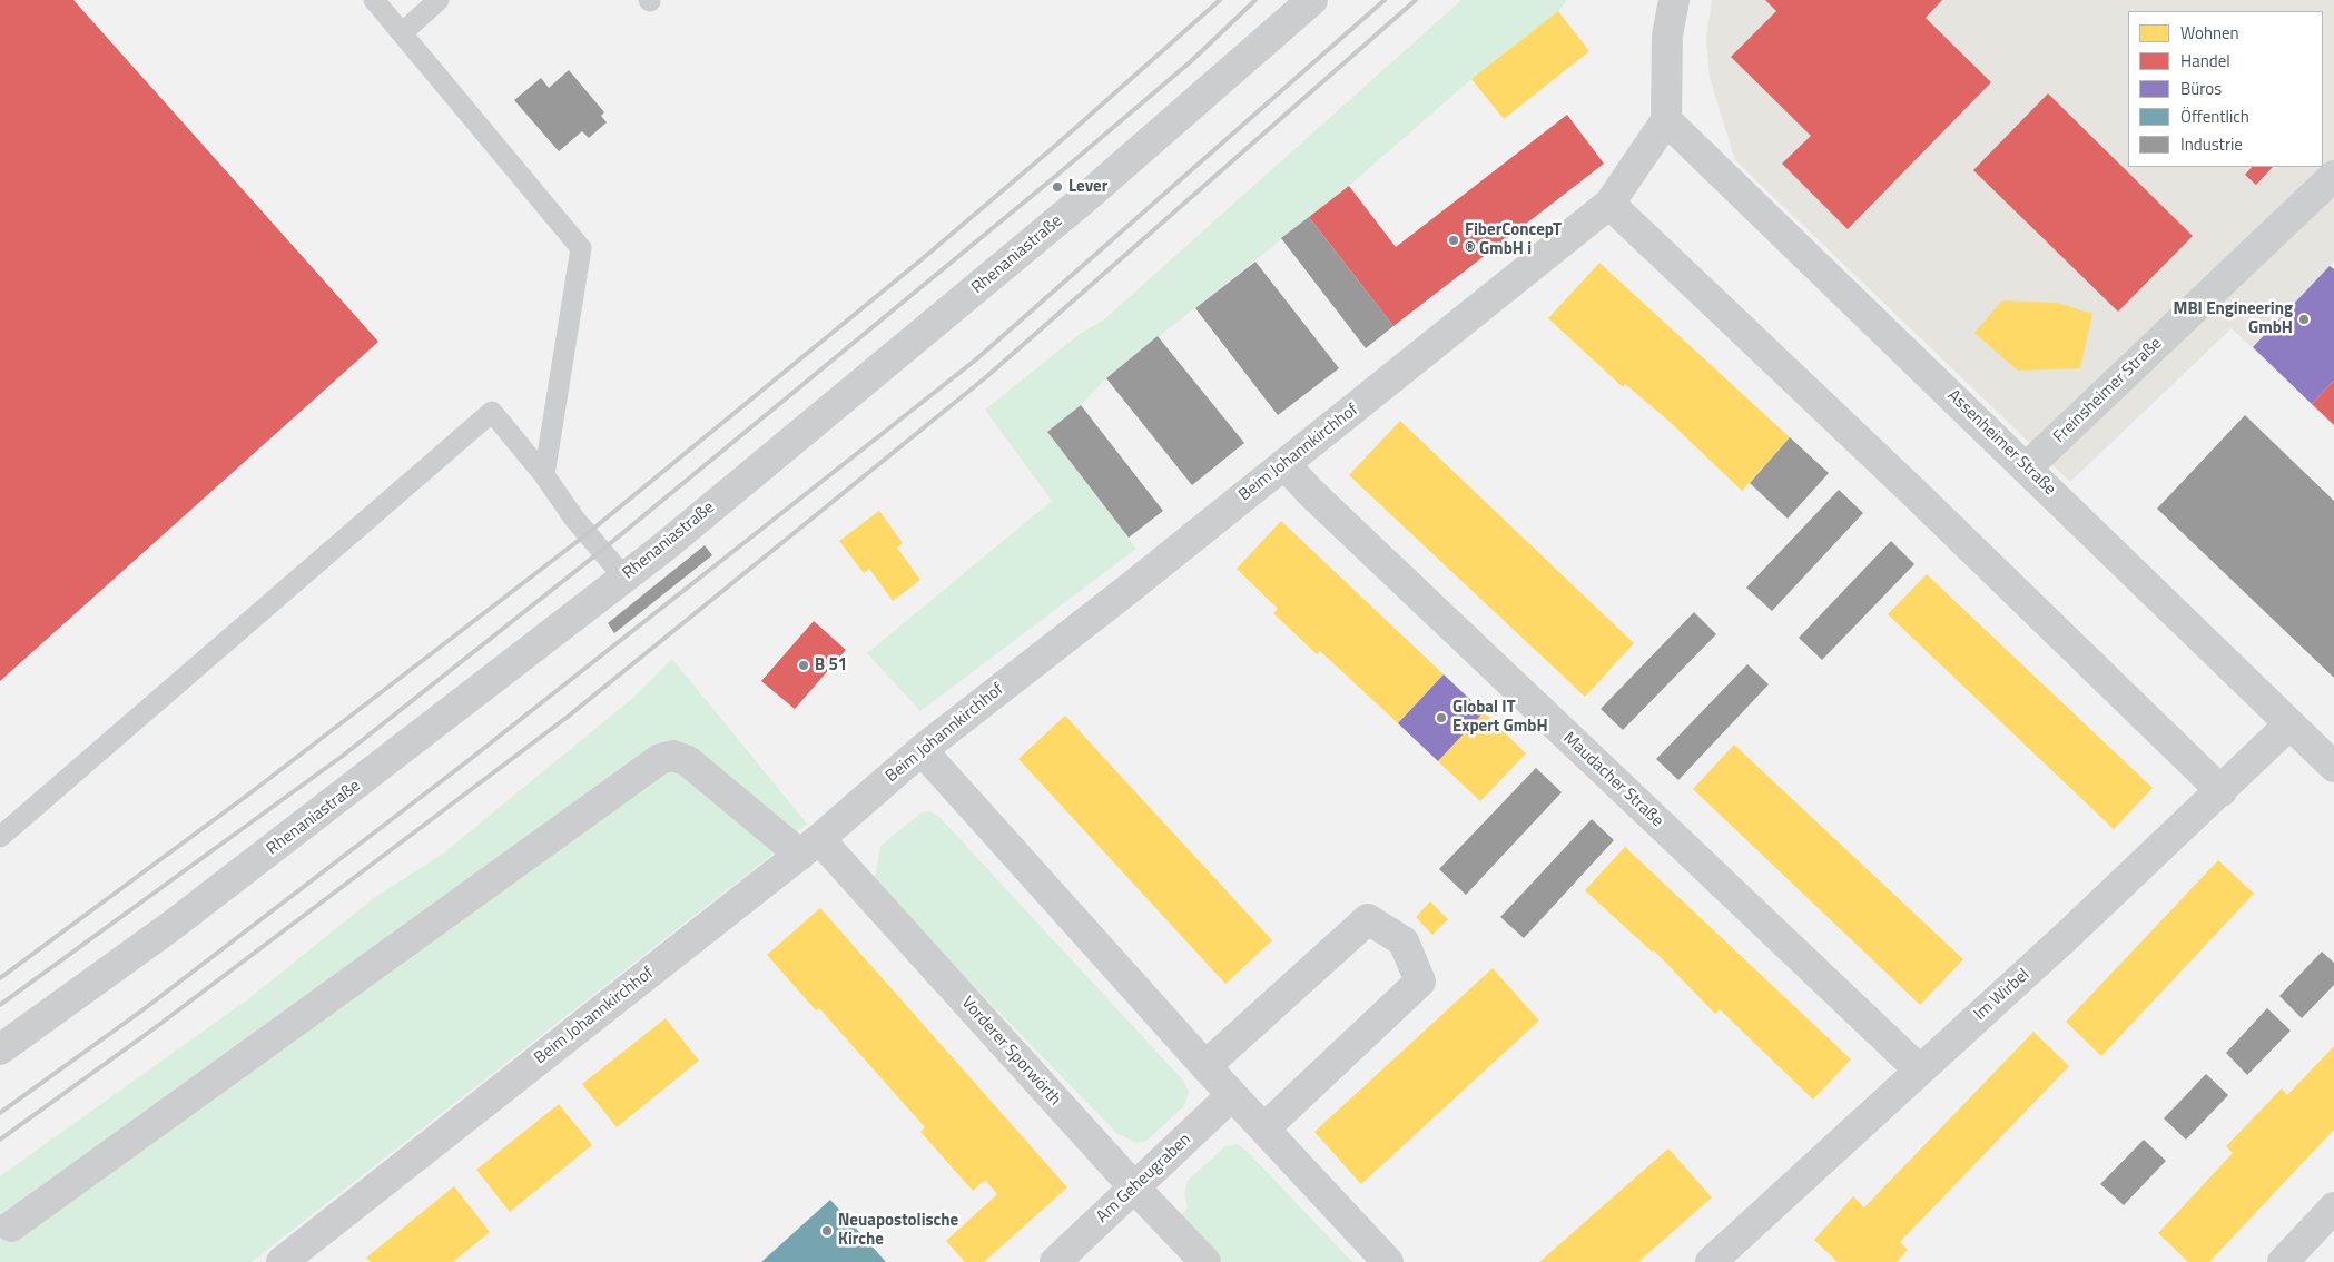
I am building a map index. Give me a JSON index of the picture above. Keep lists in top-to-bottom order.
{
  "streets": {
    "street": [
      "Rhenaniastraße",
      "Freinsheimer Straße",
      "Assenheimer Straße",
      "Beim Johannkirchhof",
      "Maudacher Straße",
      "Im Wirbel",
      "Vorderer Sporwörth",
      "Am Geheugraben"
    ]
  },
  "crossings": [
    ["Freinsheimer Straße", "Assenheimer Straße"],
    ["Assenheimer Straße", "Beim Johannkirchhof"],
    ["Assenheimer Straße", "Im Wirbel"],
    ["Beim Johannkirchhof", "Maudacher Straße"],
    ["Beim Johannkirchhof", "Vorderer Sporwörth"],
    ["Maudacher Straße", "Im Wirbel"],
    ["Vorderer Sporwörth", "Am Geheugraben"]
  ],
  "places": [
    "Lever",
    "FiberConcepT ® GmbH i",
    "MBI Engineering GmbH",
    "B 51",
    "Global IT Expert GmbH",
    "Neuapostolische Kirche"
  ],
  "legend": [
    "Wohnen",
    "Handel",
    "Büros",
    "Öffentlich",
    "Industrie"
  ]
}
